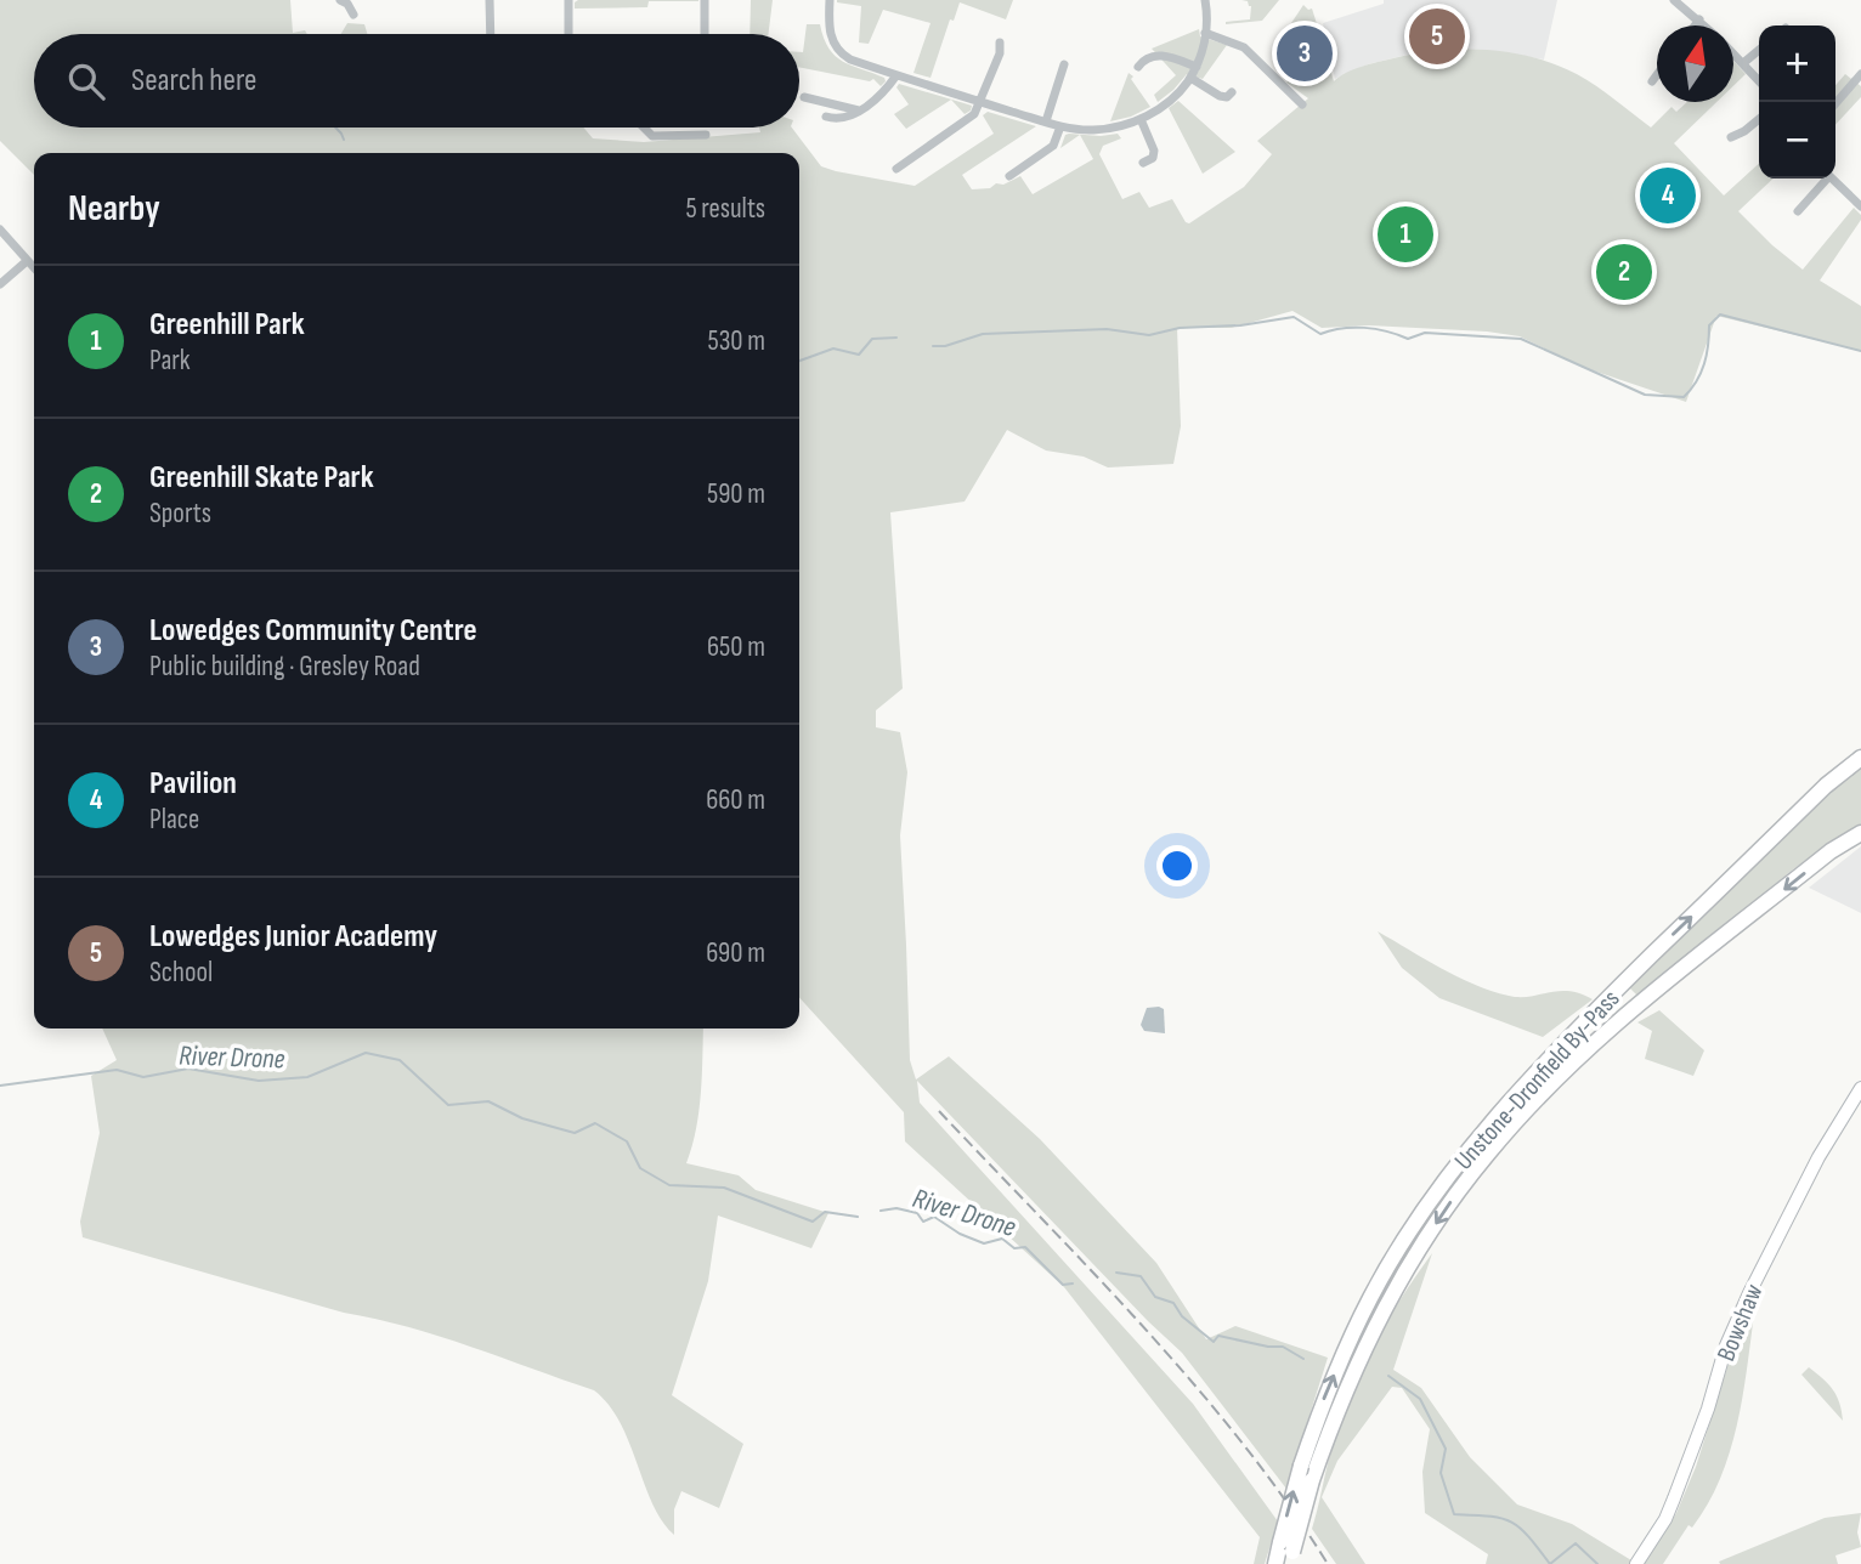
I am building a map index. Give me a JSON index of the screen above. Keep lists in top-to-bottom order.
{
  "streets": {
    "highway": ["Unstone-Dronfield By-Pass"],
    "main road": ["Bowshaw"]
  },
  "water": ["River Drone"],
  "north": "top",
  "page": {
    "pins": [
      "5",
      "3",
      "4",
      "1",
      "2"
    ],
    "map_buttons": ["+", "−"],
    "search": "Search here",
    "heading": ["Nearby", "5 results"],
    "list": [
      {
        "mark": "1",
        "name": "Greenhill Park",
        "note": "Park",
        "value": "530 m"
      },
      {
        "mark": "2",
        "name": "Greenhill Skate Park",
        "note": "Sports",
        "value": "590 m"
      },
      {
        "mark": "3",
        "name": "Lowedges Community Centre",
        "note": "Public building · Gresley Road",
        "value": "650 m"
      },
      {
        "mark": "4",
        "name": "Pavilion",
        "note": "Place",
        "value": "660 m"
      },
      {
        "mark": "5",
        "name": "Lowedges Junior Academy",
        "note": "School",
        "value": "690 m"
      }
    ]
  }
}
